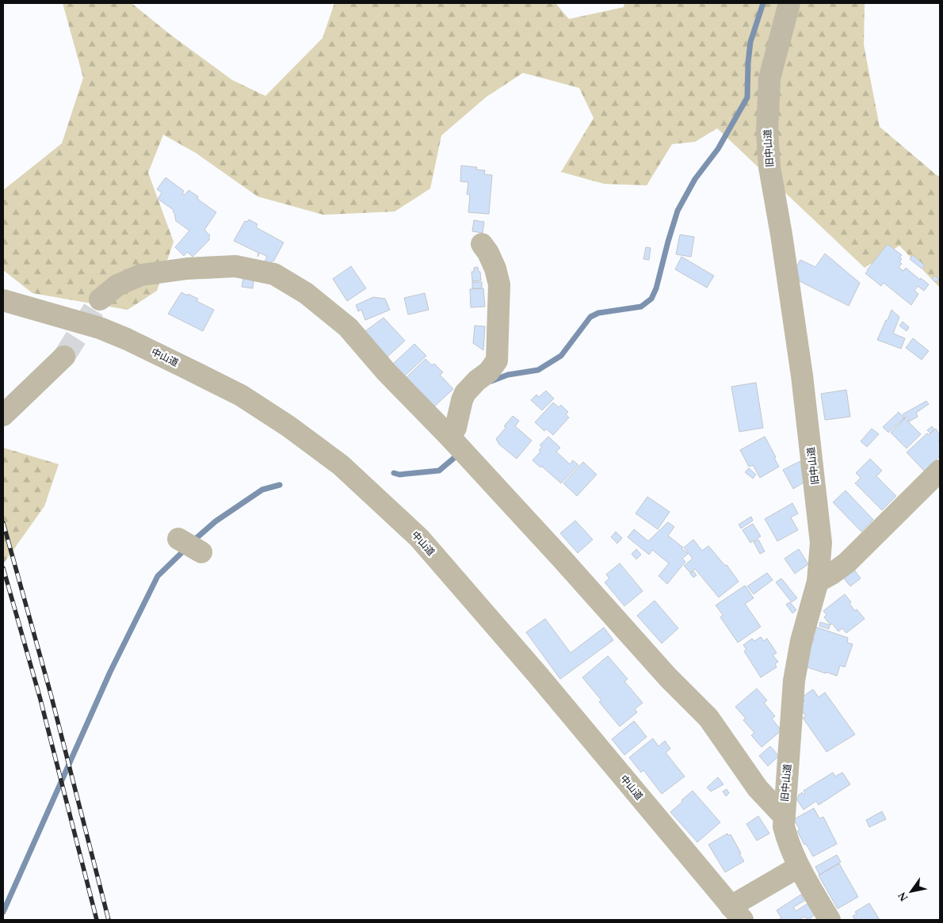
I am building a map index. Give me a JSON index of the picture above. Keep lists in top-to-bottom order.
{
  "streets": {
    "street": ["旧中山道", "中山道"]
  },
  "north": "bottom left"
}
